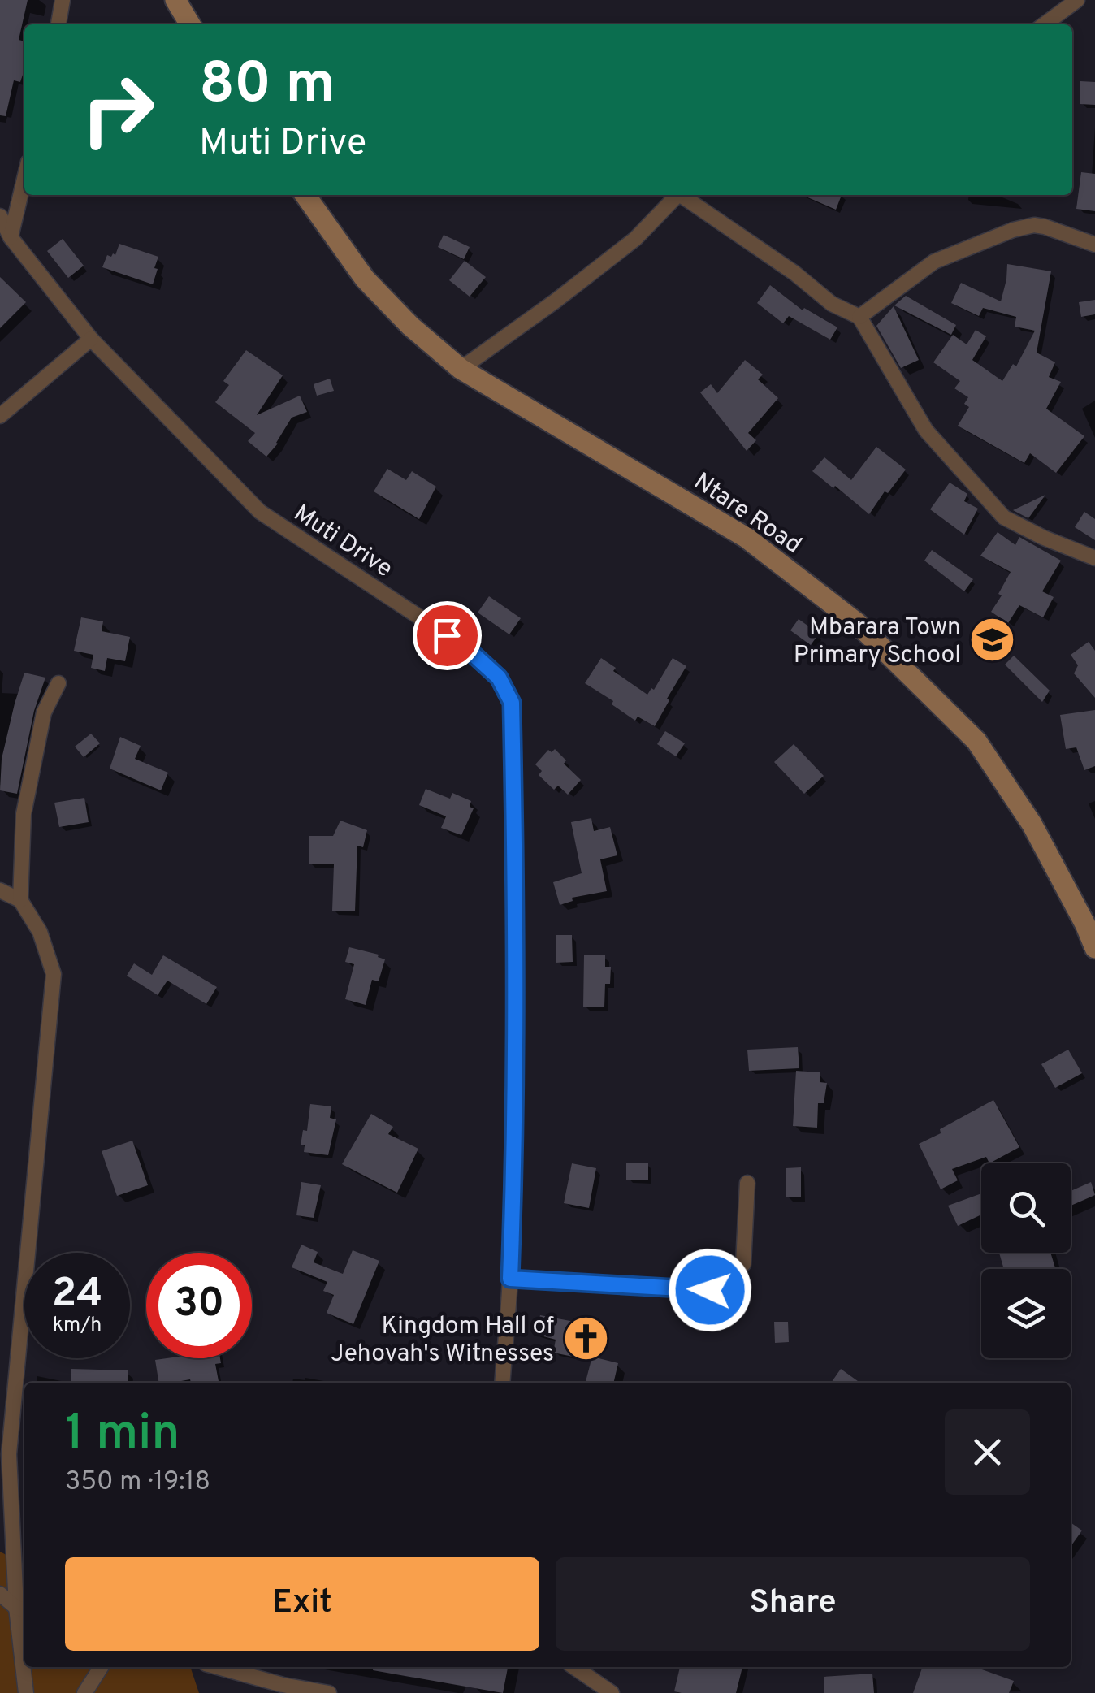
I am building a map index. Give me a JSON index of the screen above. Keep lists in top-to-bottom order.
{
  "streets": {
    "main road": ["Ntare Road"],
    "street": ["Muti Drive"]
  },
  "places": {
    "school or university": ["Mbarara Town Primary School"],
    "church": ["Kingdom Hall of Jehovah's Witnesses"]
  },
  "page": {
    "turn": ["80 m", "Muti Drive"],
    "speed": "24 km/h",
    "limit": "30",
    "heading": ["1 min", "350 m · 19:18"],
    "buttons": ["Exit", "Share"]
  }
}
